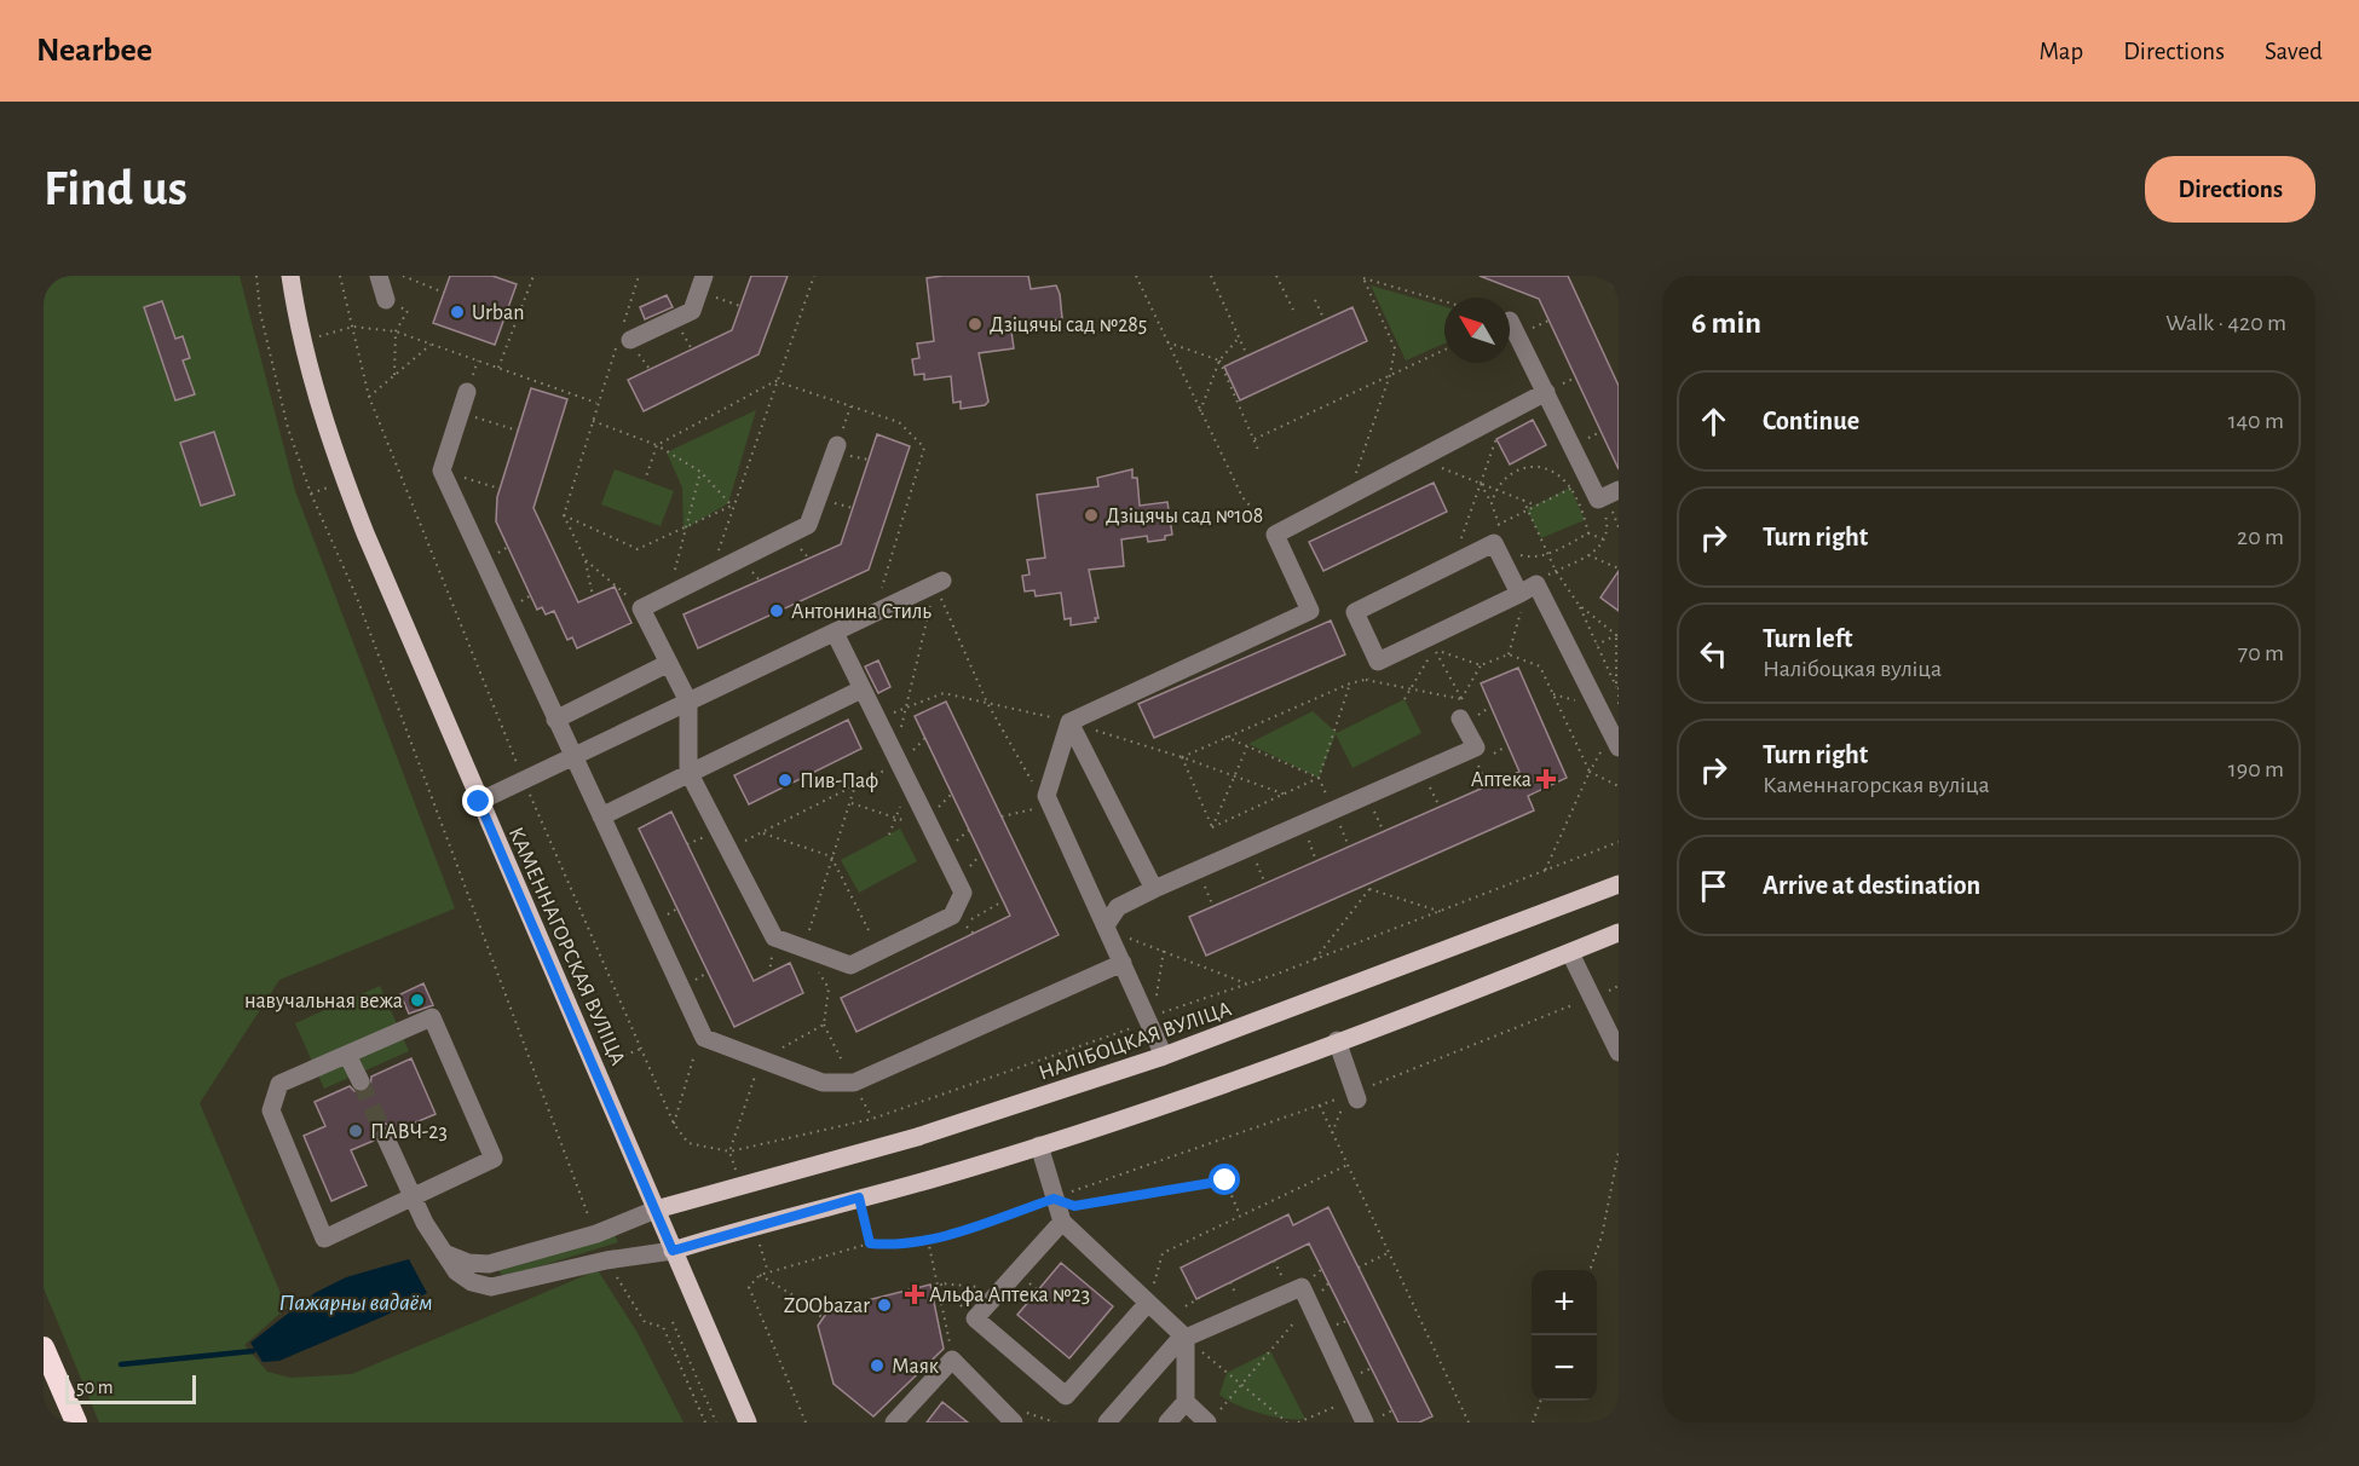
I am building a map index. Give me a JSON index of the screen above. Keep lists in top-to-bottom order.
{
  "streets": {
    "main road": ["КАМЕННАГОРСКАЯ ВУЛІЦА", "НАЛІБОЦКАЯ ВУЛІЦА"]
  },
  "crossings": [
    ["КАМЕННАГОРСКАЯ ВУЛІЦА", "НАЛІБОЦКАЯ ВУЛІЦА"]
  ],
  "water": ["Пажарны вадаём"],
  "places": {
    "other": [
      "Urban",
      "Дзіцячы сад №285",
      "Дзіцячы сад №108",
      "Антонина Стиль",
      "Пив-Паф",
      "навучальная вежа",
      "ПАВЧ-23",
      "ZOObazar",
      "Маяк"
    ],
    "health": ["Аптека", "Альфа Аптека №23"]
  },
  "scale_bar": "50 m",
  "north": "top left",
  "page": {
    "header": "Nearbee",
    "nav": ["Map", "Directions", "Saved"],
    "buttons": "Directions",
    "title": "Find us",
    "heading": ["6 min", "Walk · 420 m"],
    "list": [
      ["Continue", "140 m"],
      ["Turn right", "20 m"],
      ["Turn left", "Налібоцкая вуліца", "70 m"],
      ["Turn right", "Каменнагорская вуліца", "190 m"],
      "Arrive at destination"
    ],
    "map_buttons": ["+", "−"],
    "scale": "50 m"
  }
}
